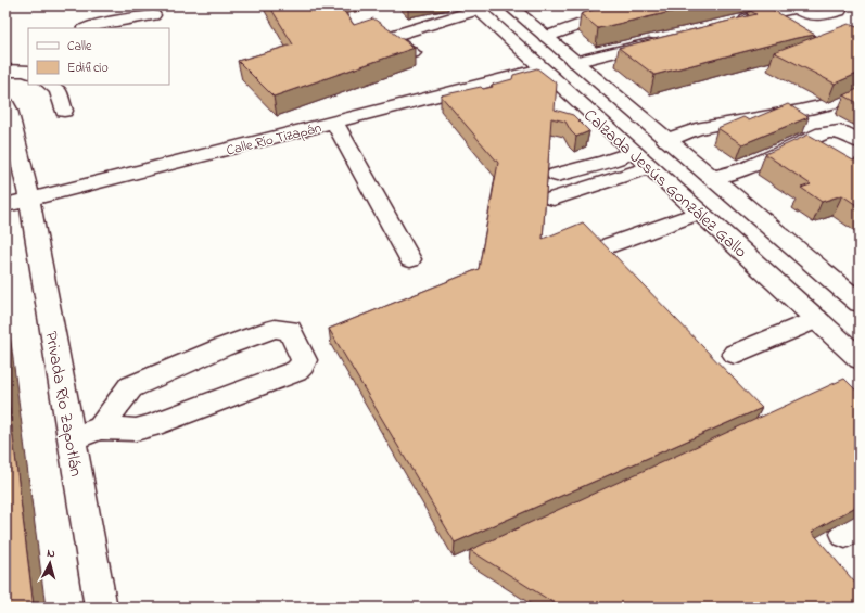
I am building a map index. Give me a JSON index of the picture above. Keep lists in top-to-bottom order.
{
  "streets": {
    "street": ["Calle Río Tizapán", "Calzada Jesús González Gallo", "Privada Río Zapotlán"]
  },
  "crossings": [
    ["Calle Río Tizapán", "Calzada Jesús González Gallo"],
    ["Calle Río Tizapán", "Privada Río Zapotlán"]
  ],
  "legend": ["Calle", "Edificio"],
  "north": "top"
}
